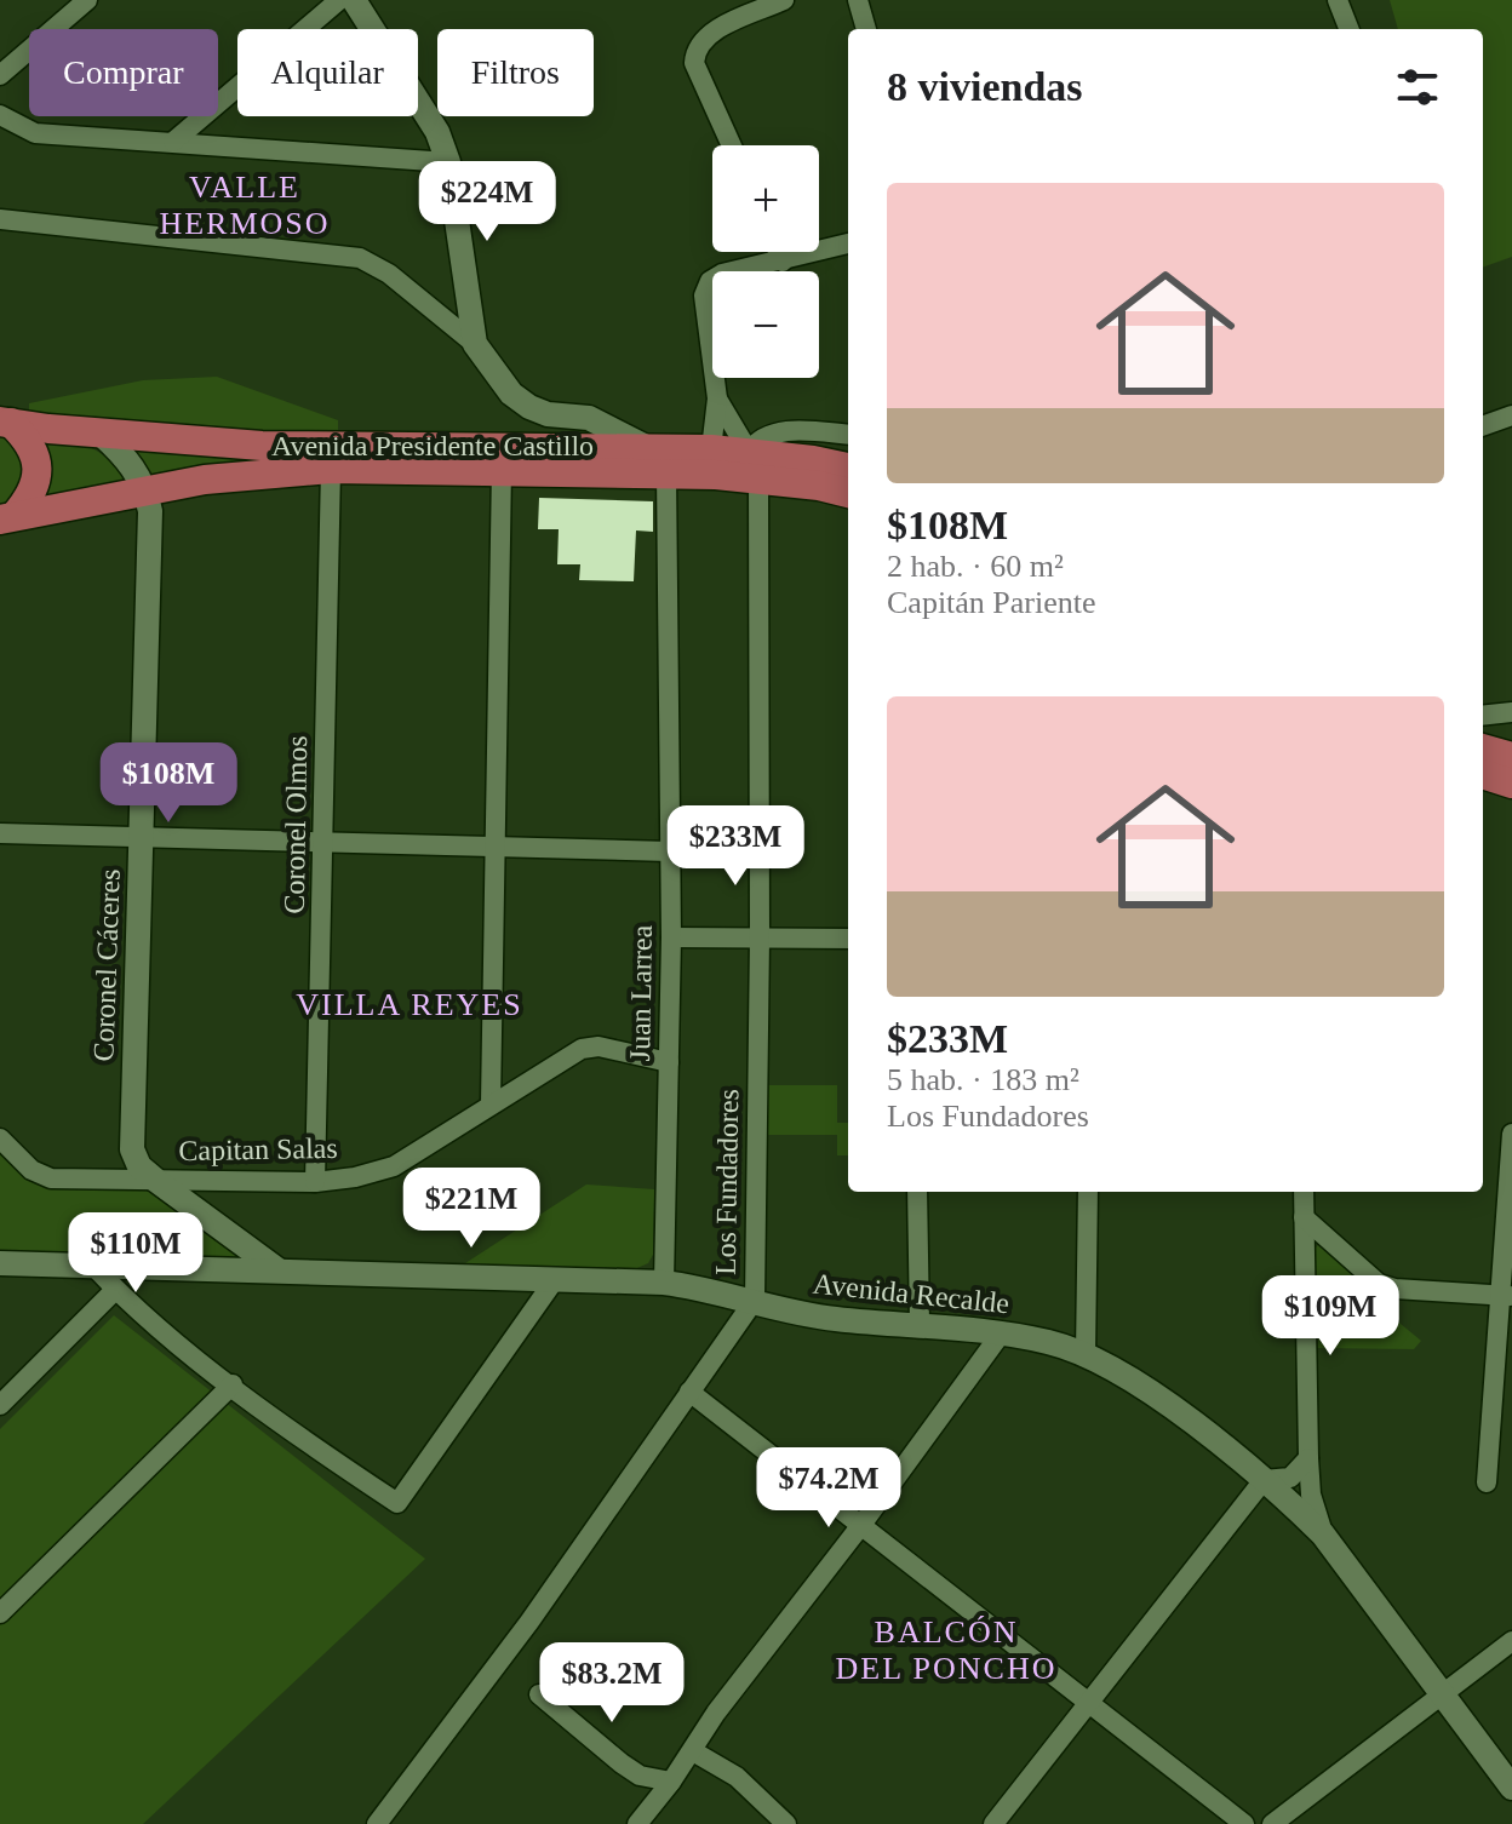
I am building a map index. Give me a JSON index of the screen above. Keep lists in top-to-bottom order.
{
  "streets": {
    "main road": ["Avenida Presidente Castillo"],
    "street": [
      "Coronel Olmos",
      "Coronel Cáceres",
      "Juan Larrea",
      "Capitan Salas",
      "Los Fundadores",
      "Avenida Recalde"
    ]
  },
  "crossings": [
    ["Avenida Presidente Castillo", "Coronel Olmos"],
    ["Avenida Presidente Castillo", "Coronel Cáceres"],
    ["Avenida Presidente Castillo", "Juan Larrea"],
    ["Avenida Presidente Castillo", "Los Fundadores"],
    ["Coronel Olmos", "Capitan Salas"],
    ["Coronel Cáceres", "Capitan Salas"],
    ["Coronel Cáceres", "Avenida Recalde"],
    ["Juan Larrea", "Capitan Salas"],
    ["Juan Larrea", "Avenida Recalde"],
    ["Los Fundadores", "Avenida Recalde"]
  ],
  "districts": ["VALLE HERMOSO", "VILLA REYES", "BALCÓN DEL PONCHO"],
  "page": {
    "chip": ["Comprar", "Alquilar", "Filtros"],
    "heading": "8 viviendas",
    "map_buttons": ["+", "−"],
    "list": [
      {
        "name": "$108M",
        "note": "2 hab. · 60 m² · Capitán Pariente"
      },
      {
        "name": "$233M",
        "note": "5 hab. · 183 m² · Los Fundadores"
      }
    ],
    "price": [
      "$224M",
      "$108M",
      "$233M",
      "$221M",
      "$110M",
      "$109M",
      "$74.2M",
      "$83.2M"
    ]
  }
}
